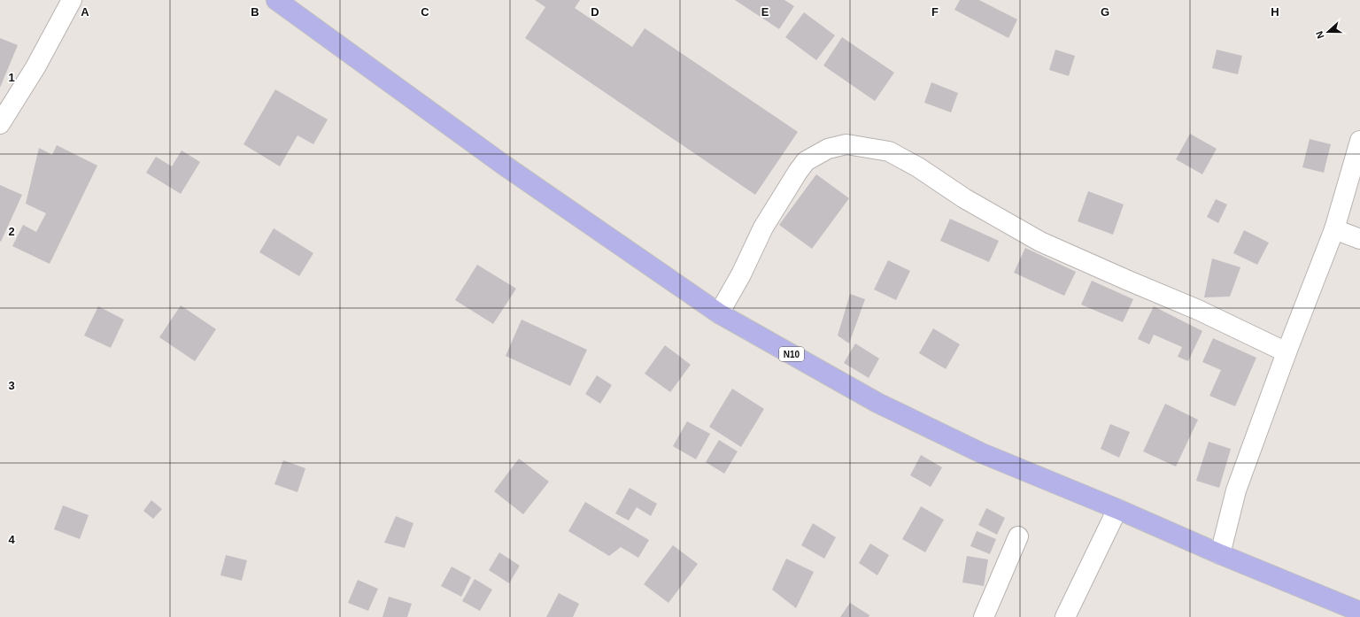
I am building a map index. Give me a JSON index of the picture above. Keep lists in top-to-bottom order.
{
  "streets": {
    "main road": ["N10"]
  },
  "north": "left",
  "grid": {
    "columns": [
      "A",
      "B",
      "C",
      "D",
      "E",
      "F",
      "G",
      "H"
    ],
    "rows": [
      "1",
      "2",
      "3",
      "4"
    ]
  }
}
